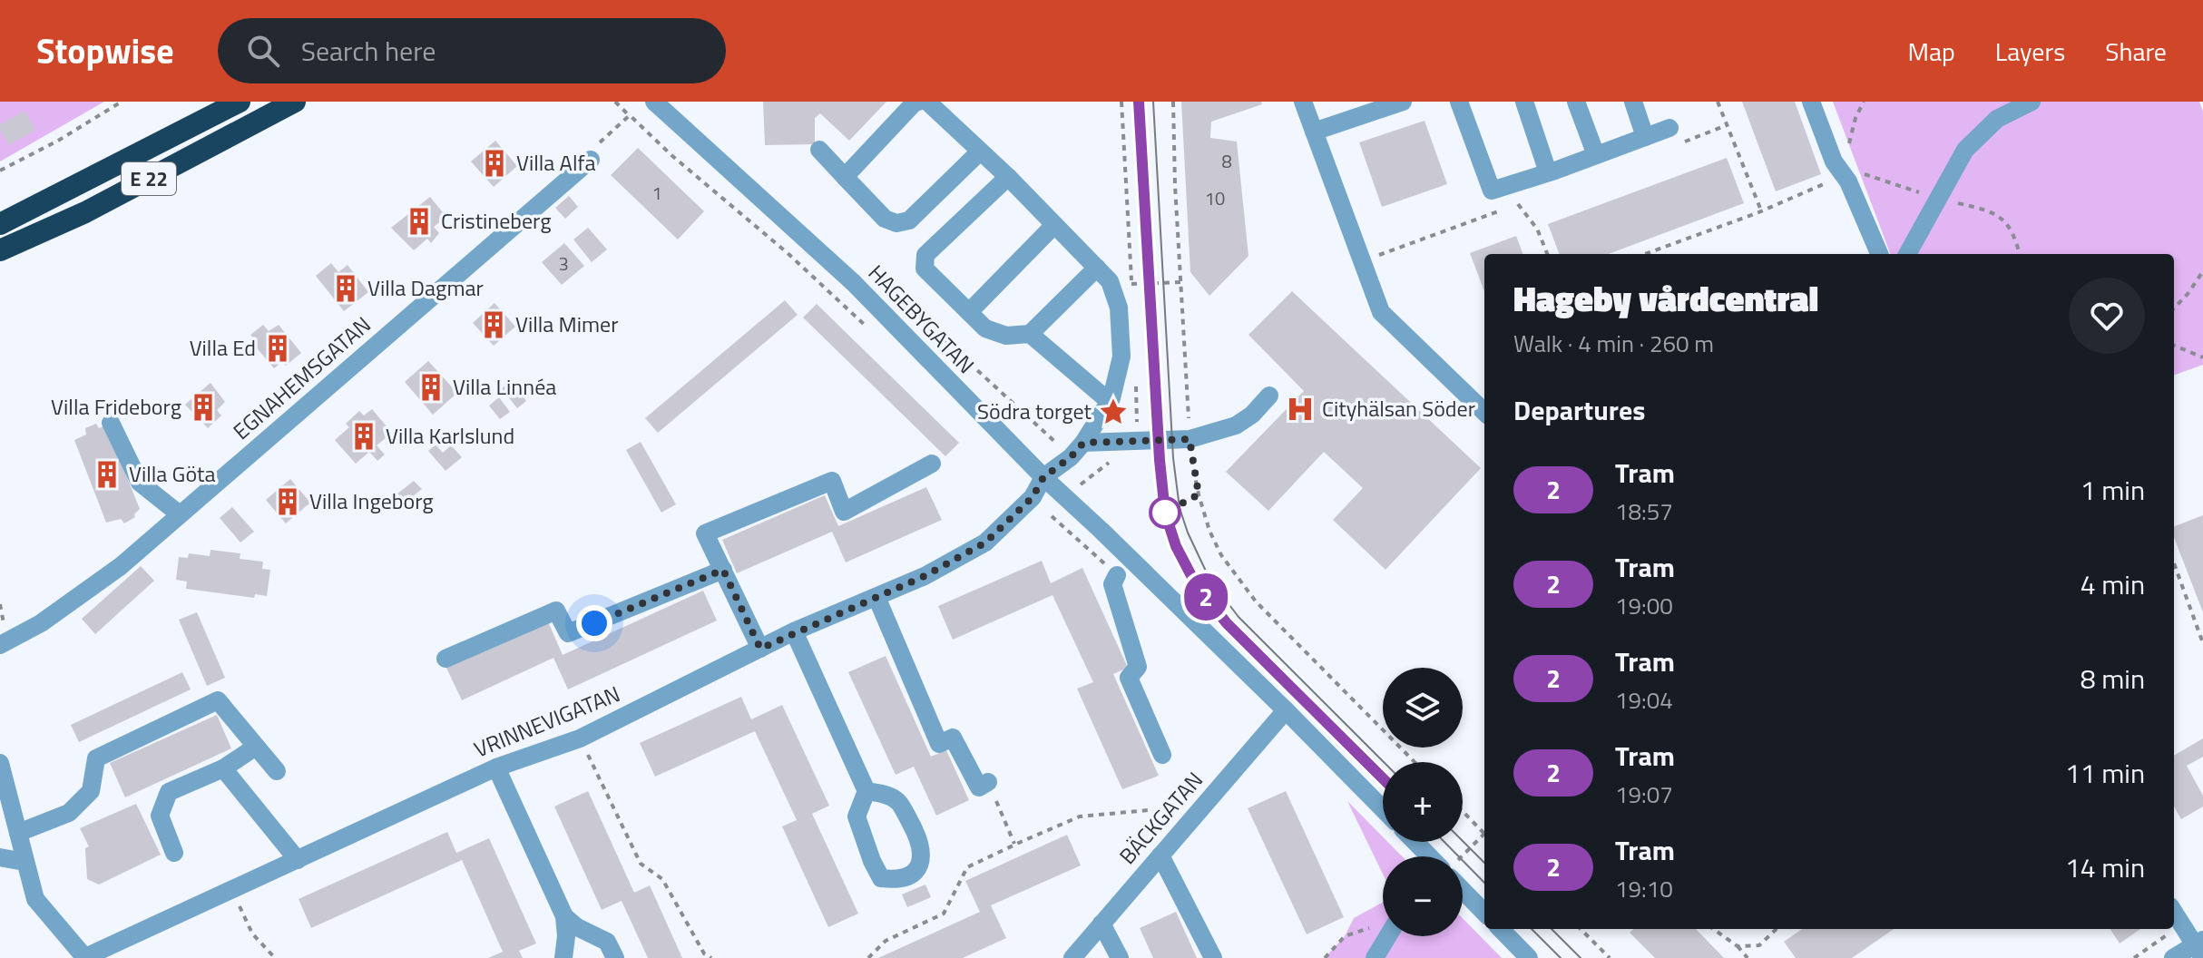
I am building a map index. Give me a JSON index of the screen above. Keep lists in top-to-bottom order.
{
  "streets": {
    "highway": ["E 22"],
    "street": [
      "HAGEBYGATAN",
      "EGNAHEMSGATAN",
      "VRINNEVIGATAN",
      "BÄCKGATAN"
    ]
  },
  "crossings": [
    ["HAGEBYGATAN", "VRINNEVIGATAN"],
    ["HAGEBYGATAN", "BÄCKGATAN"]
  ],
  "places": {
    "building": [
      "Villa Alfa",
      "Cristineberg",
      "Villa Dagmar",
      "Villa Mimer",
      "Villa Ed",
      "Villa Linnéa",
      "Villa Frideborg",
      "Villa Karlslund",
      "Villa Göta",
      "Villa Ingeborg"
    ],
    "hospital": ["Cityhälsan Söder"],
    "place": ["Södra torget"]
  },
  "lines": ["tram line 2"],
  "house_numbers": [
    "8",
    "1",
    "10",
    "3"
  ],
  "page": {
    "header": "Stopwise",
    "search": "Search here",
    "nav": ["Map", "Layers", "Share"],
    "on_map": "2",
    "heading": [
      ["Hageby vårdcentral", "Walk · 4 min · 260 m"],
      "Departures"
    ],
    "list": [
      {
        "mark": "2",
        "name": "Tram",
        "note": "18:57",
        "value": "1 min"
      },
      {
        "mark": "2",
        "name": "Tram",
        "note": "19:00",
        "value": "4 min"
      },
      {
        "mark": "2",
        "name": "Tram",
        "note": "19:04",
        "value": "8 min"
      },
      {
        "mark": "2",
        "name": "Tram",
        "note": "19:07",
        "value": "11 min"
      },
      {
        "mark": "2",
        "name": "Tram",
        "note": "19:10",
        "value": "14 min"
      }
    ],
    "map_buttons": ["+", "−"]
  }
}
